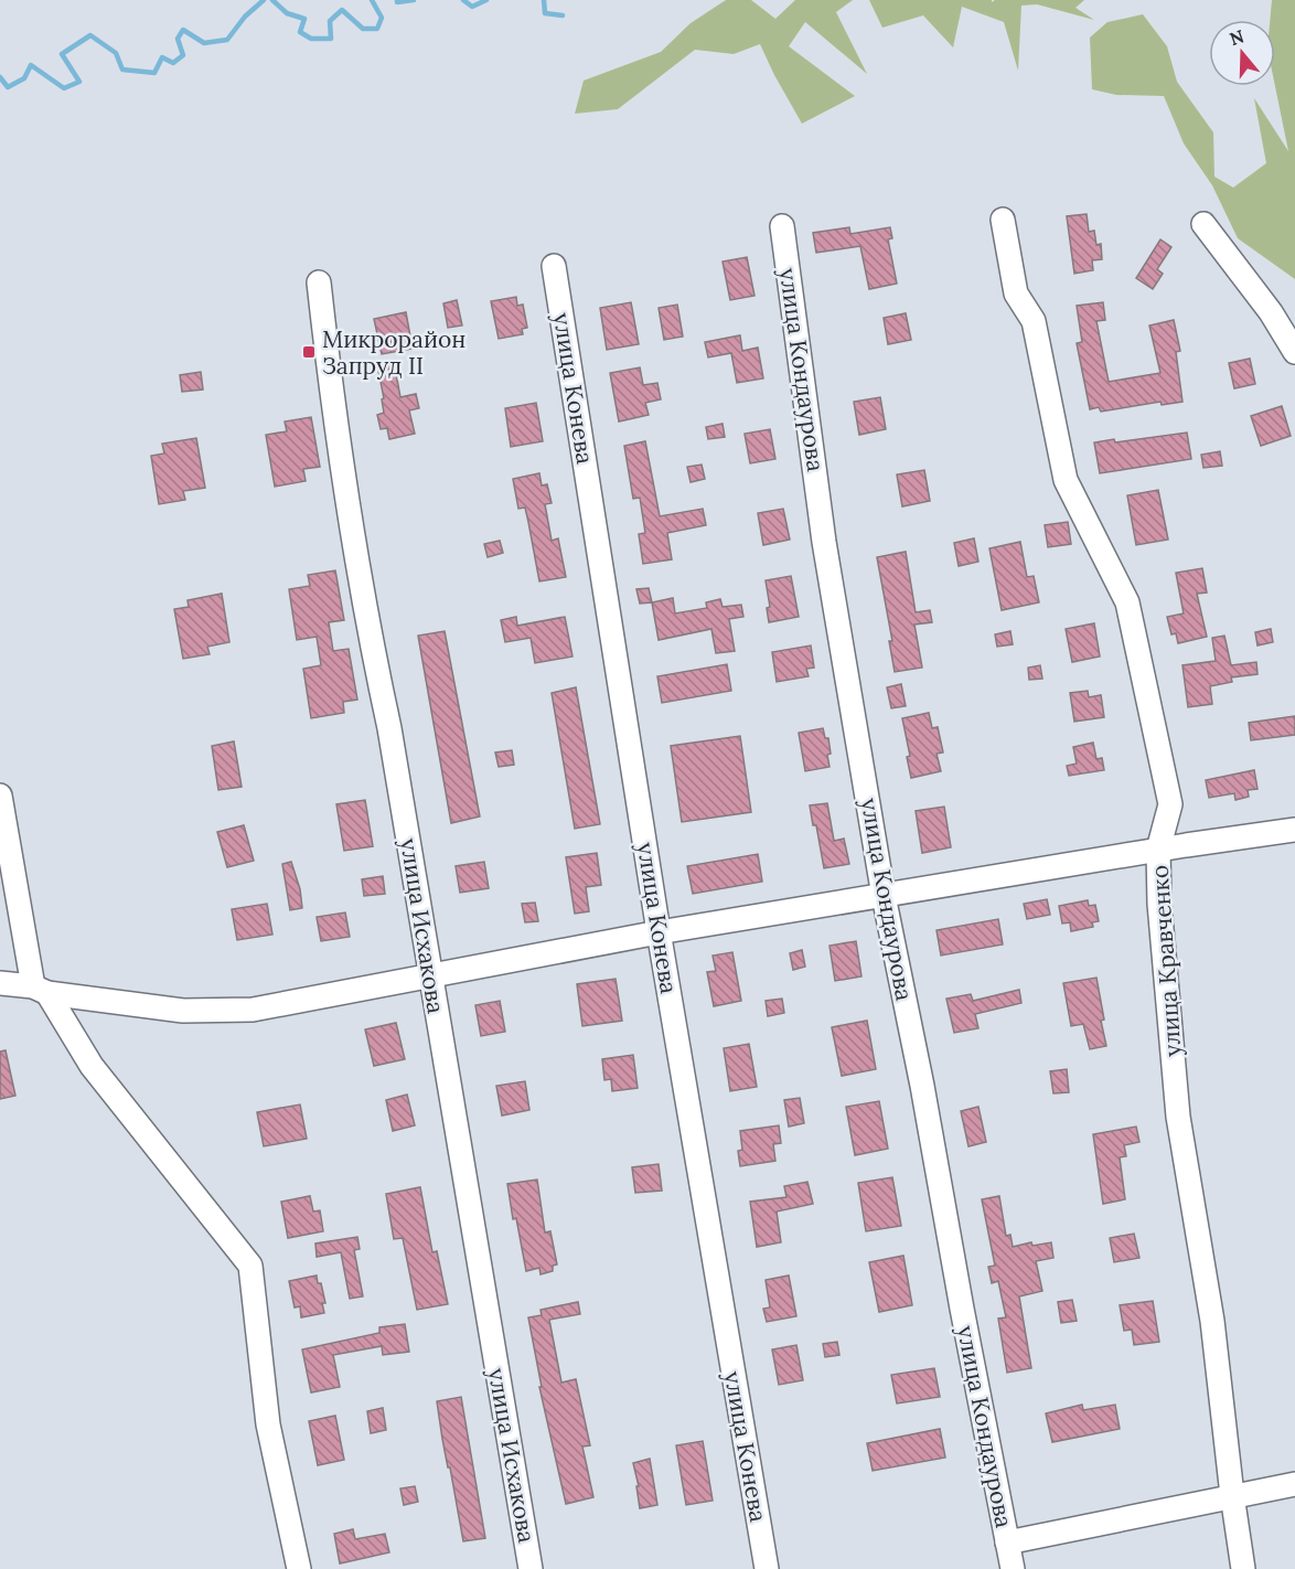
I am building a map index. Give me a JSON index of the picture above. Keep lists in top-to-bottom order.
{
  "streets": {
    "street": [
      "улица Кондаурова",
      "улица Конева",
      "улица Исхакова",
      "улица Кравченко"
    ]
  },
  "places": {
    "transit": ["Микрорайон Запруд II"]
  },
  "north": "top"
}
